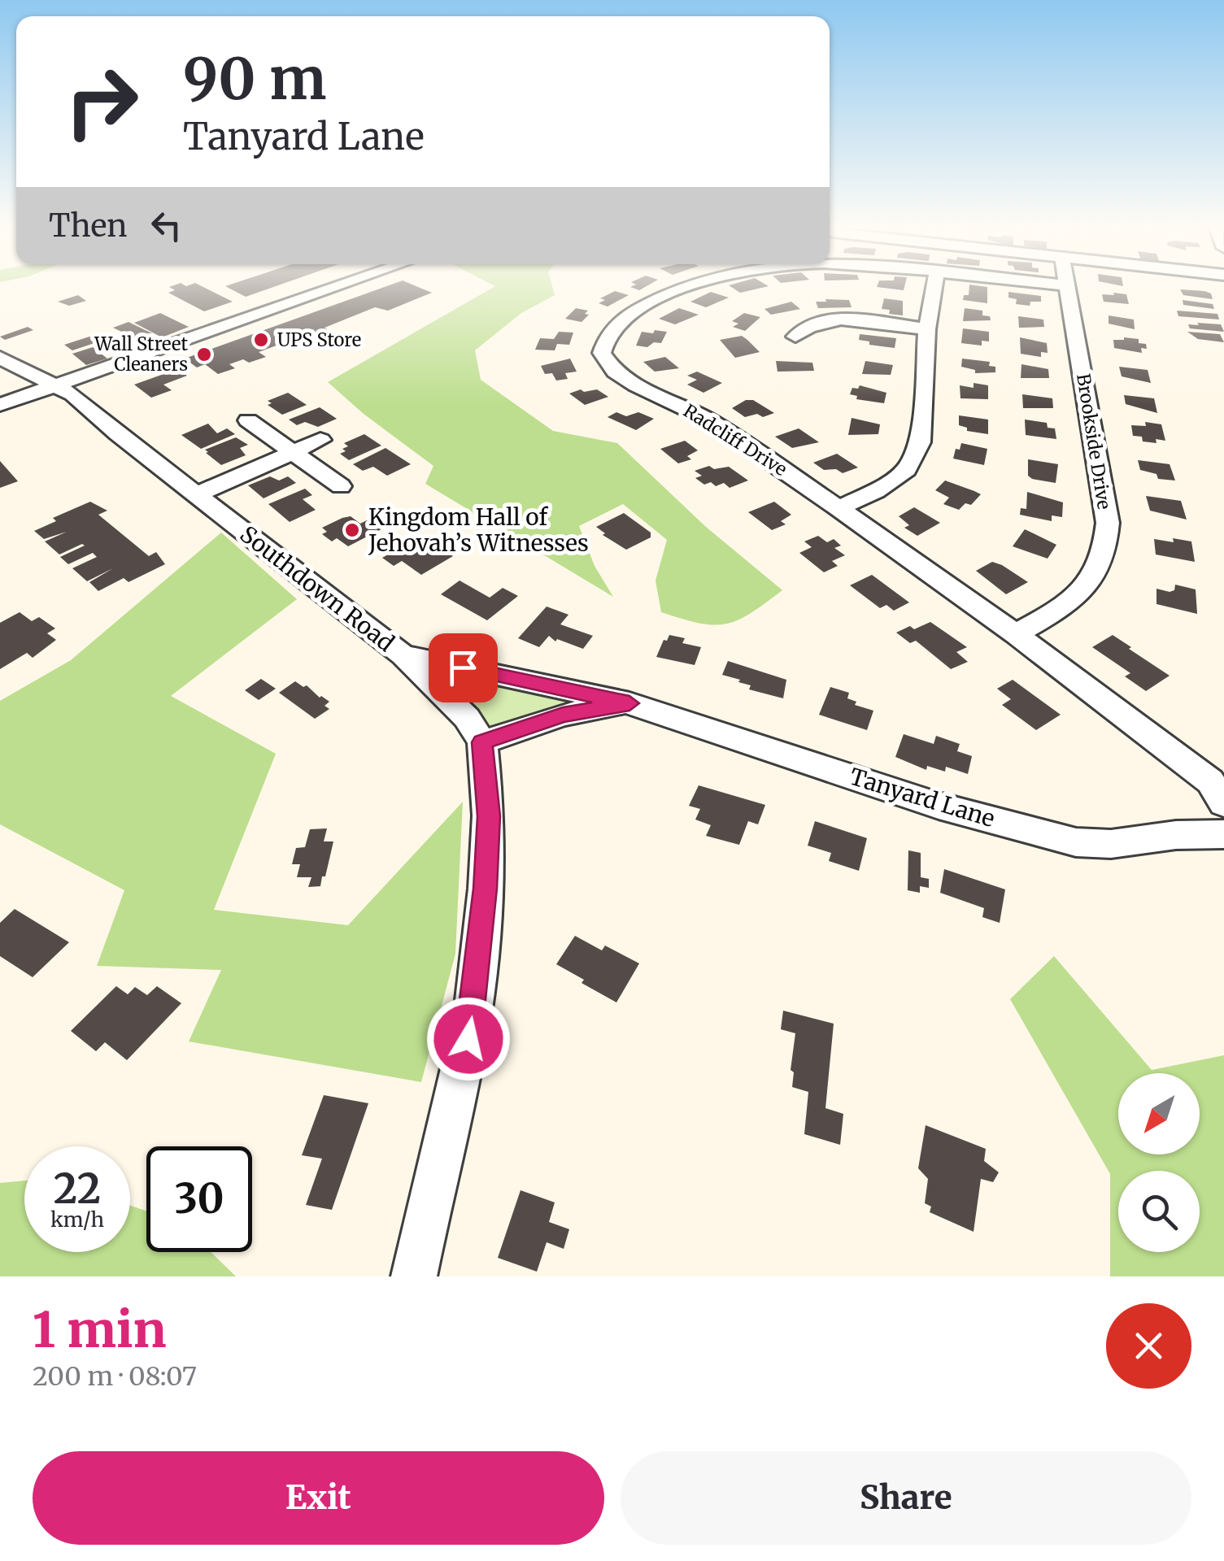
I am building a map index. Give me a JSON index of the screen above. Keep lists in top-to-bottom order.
{
  "streets": {
    "street": [
      "Radcliff Drive",
      "Brookside Drive",
      "Southdown Road",
      "Tanyard Lane"
    ]
  },
  "crossings": [
    ["Radcliff Drive", "Brookside Drive"],
    ["Southdown Road", "Tanyard Lane"]
  ],
  "places": ["UPS Store", "Wall Street Cleaners", "Kingdom Hall of Jehovah’s Witnesses"],
  "north": "bottom left",
  "page": {
    "turn": ["90 m", "Tanyard Lane"],
    "then": "Then",
    "speed": "22 km/h",
    "limit": "30",
    "heading": ["1 min", "200 m · 08:07"],
    "buttons": ["Exit", "Share"]
  }
}
